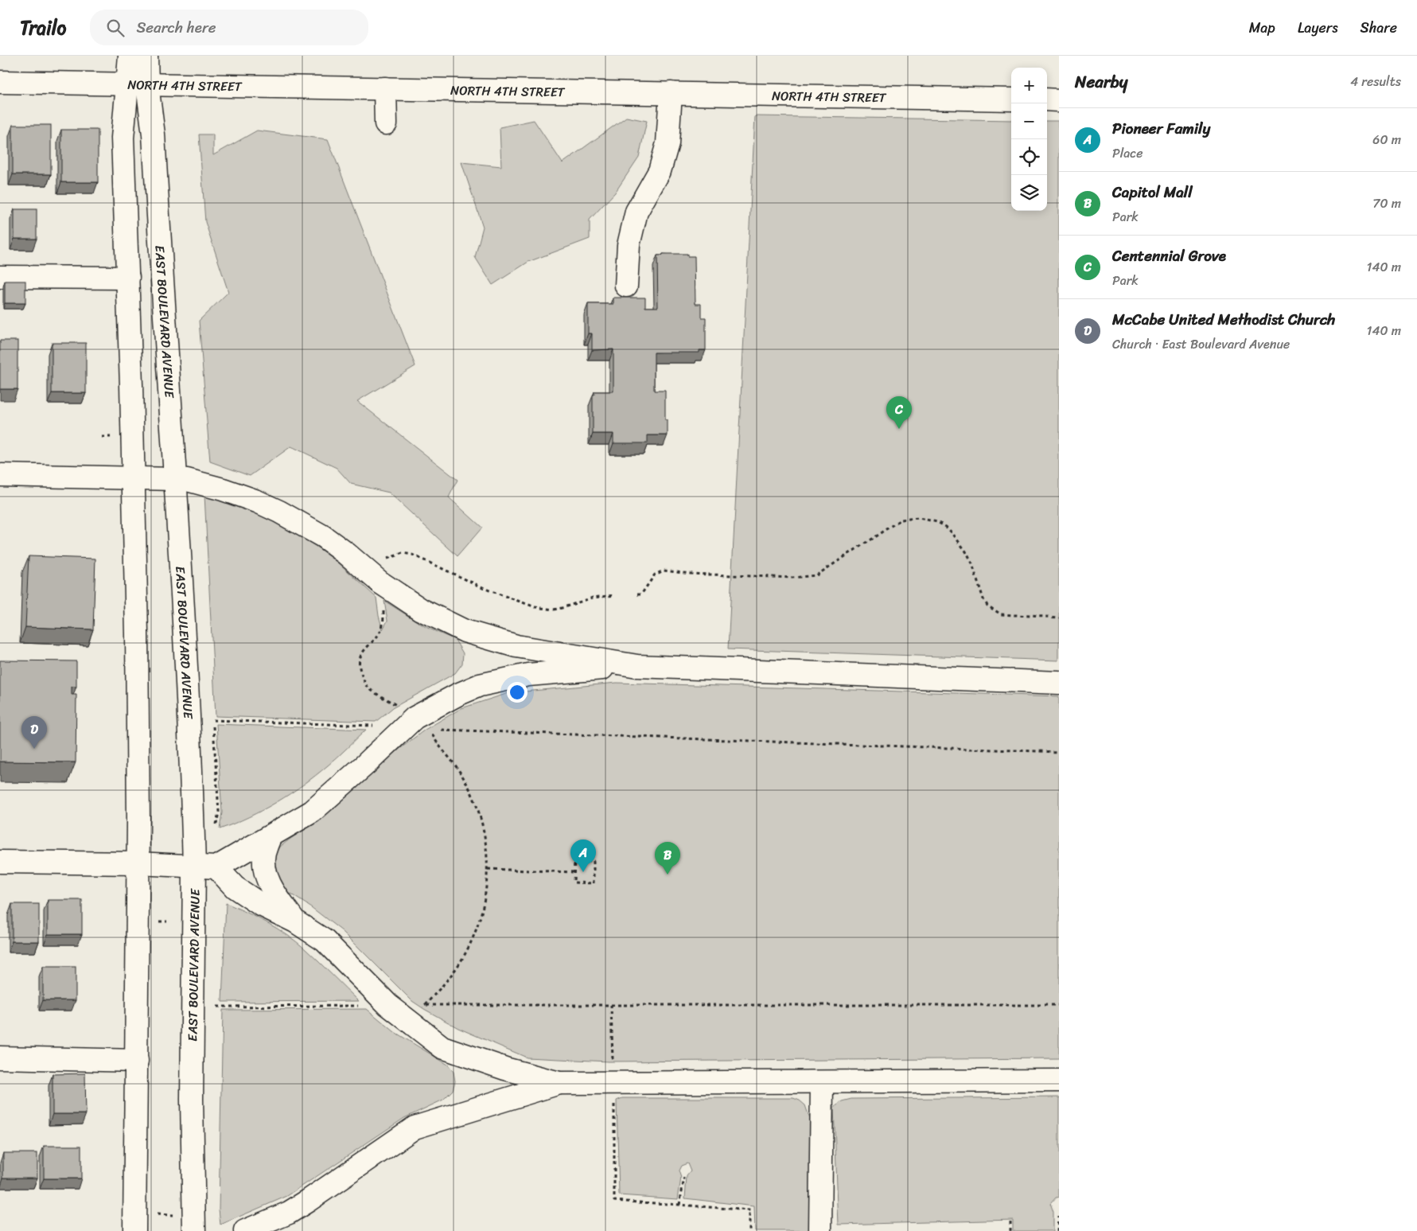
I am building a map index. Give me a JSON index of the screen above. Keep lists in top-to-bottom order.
{
  "streets": {
    "main road": ["NORTH 4TH STREET", "EAST BOULEVARD AVENUE"]
  },
  "crossings": [
    ["NORTH 4TH STREET", "EAST BOULEVARD AVENUE"]
  ],
  "page": {
    "header": "Trailo",
    "search": "Search here",
    "nav": ["Map", "Layers", "Share"],
    "heading": ["Nearby", "4 results"],
    "map_buttons": ["+", "−"],
    "list": [
      {
        "mark": "A",
        "name": "Pioneer Family",
        "note": "Place",
        "value": "60 m"
      },
      {
        "mark": "B",
        "name": "Capitol Mall",
        "note": "Park",
        "value": "70 m"
      },
      {
        "mark": "C",
        "name": "Centennial Grove",
        "note": "Park",
        "value": "140 m"
      },
      {
        "mark": "D",
        "name": "McCabe United Methodist Church",
        "note": "Church · East Boulevard Avenue",
        "value": "140 m"
      }
    ],
    "pins": [
      "C",
      "D",
      "A",
      "B"
    ]
  }
}
